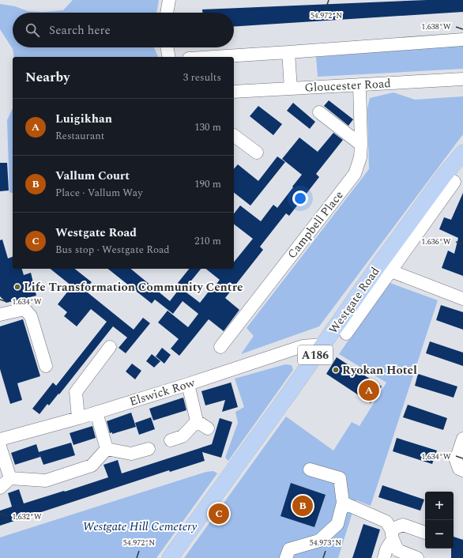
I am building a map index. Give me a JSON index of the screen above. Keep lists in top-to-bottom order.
{
  "streets": {
    "main road": ["Westgate Road", "A186"],
    "street": ["Gloucester Road", "Campbell Place", "Elswick Row"]
  },
  "crossings": [
    ["Gloucester Road", "Campbell Place"],
    ["Westgate Road", "Elswick Row"]
  ],
  "parks": ["Westgate Hill Cemetery"],
  "places": ["Life Transformation Community Centre", "Ryokan Hotel"],
  "page": {
    "search": "Search here",
    "heading": ["Nearby", "3 results"],
    "list": [
      {
        "mark": "A",
        "name": "Luigikhan",
        "note": "Restaurant",
        "value": "130 m"
      },
      {
        "mark": "B",
        "name": "Vallum Court",
        "note": "Place · Vallum Way",
        "value": "190 m"
      },
      {
        "mark": "C",
        "name": "Westgate Road",
        "note": "Bus stop · Westgate Road",
        "value": "210 m"
      }
    ],
    "pins": ["A", "B", "C"],
    "map_buttons": ["+", "−"]
  },
  "coordinates": [
    "54.972°N",
    "1.638°W",
    "1.636°W",
    "1.634°W",
    "1.632°W",
    "54.973°N"
  ]
}
